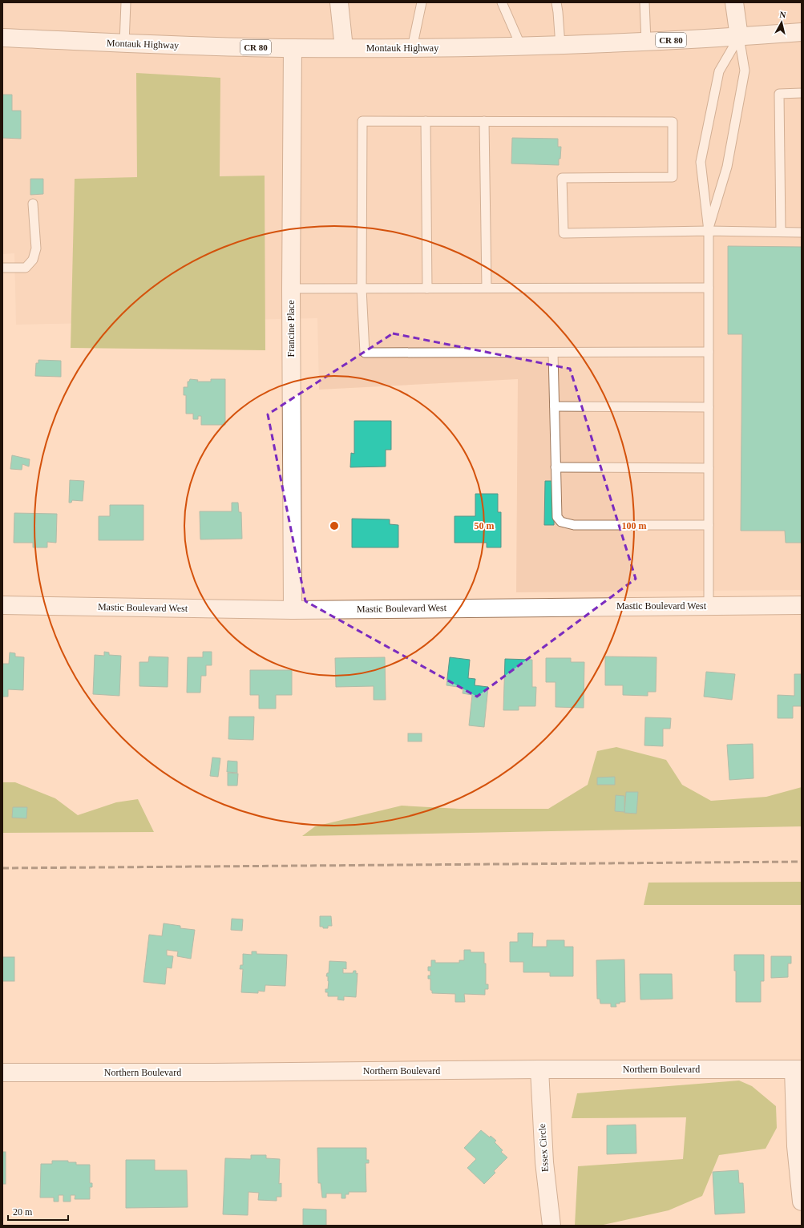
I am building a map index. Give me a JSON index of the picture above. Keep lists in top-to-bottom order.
{
  "streets": {
    "street": [
      "CR 80",
      "Montauk Highway",
      "Francine Place",
      "Mastic Boulevard West",
      "Northern Boulevard",
      "Essex Circle"
    ]
  },
  "crossings": [
    ["Montauk Highway", "Francine Place"],
    ["Francine Place", "Mastic Boulevard West"],
    ["Northern Boulevard", "Essex Circle"]
  ],
  "scale_bar": "20 m",
  "north": "top",
  "rings": ["50 m", "100 m"]
}
